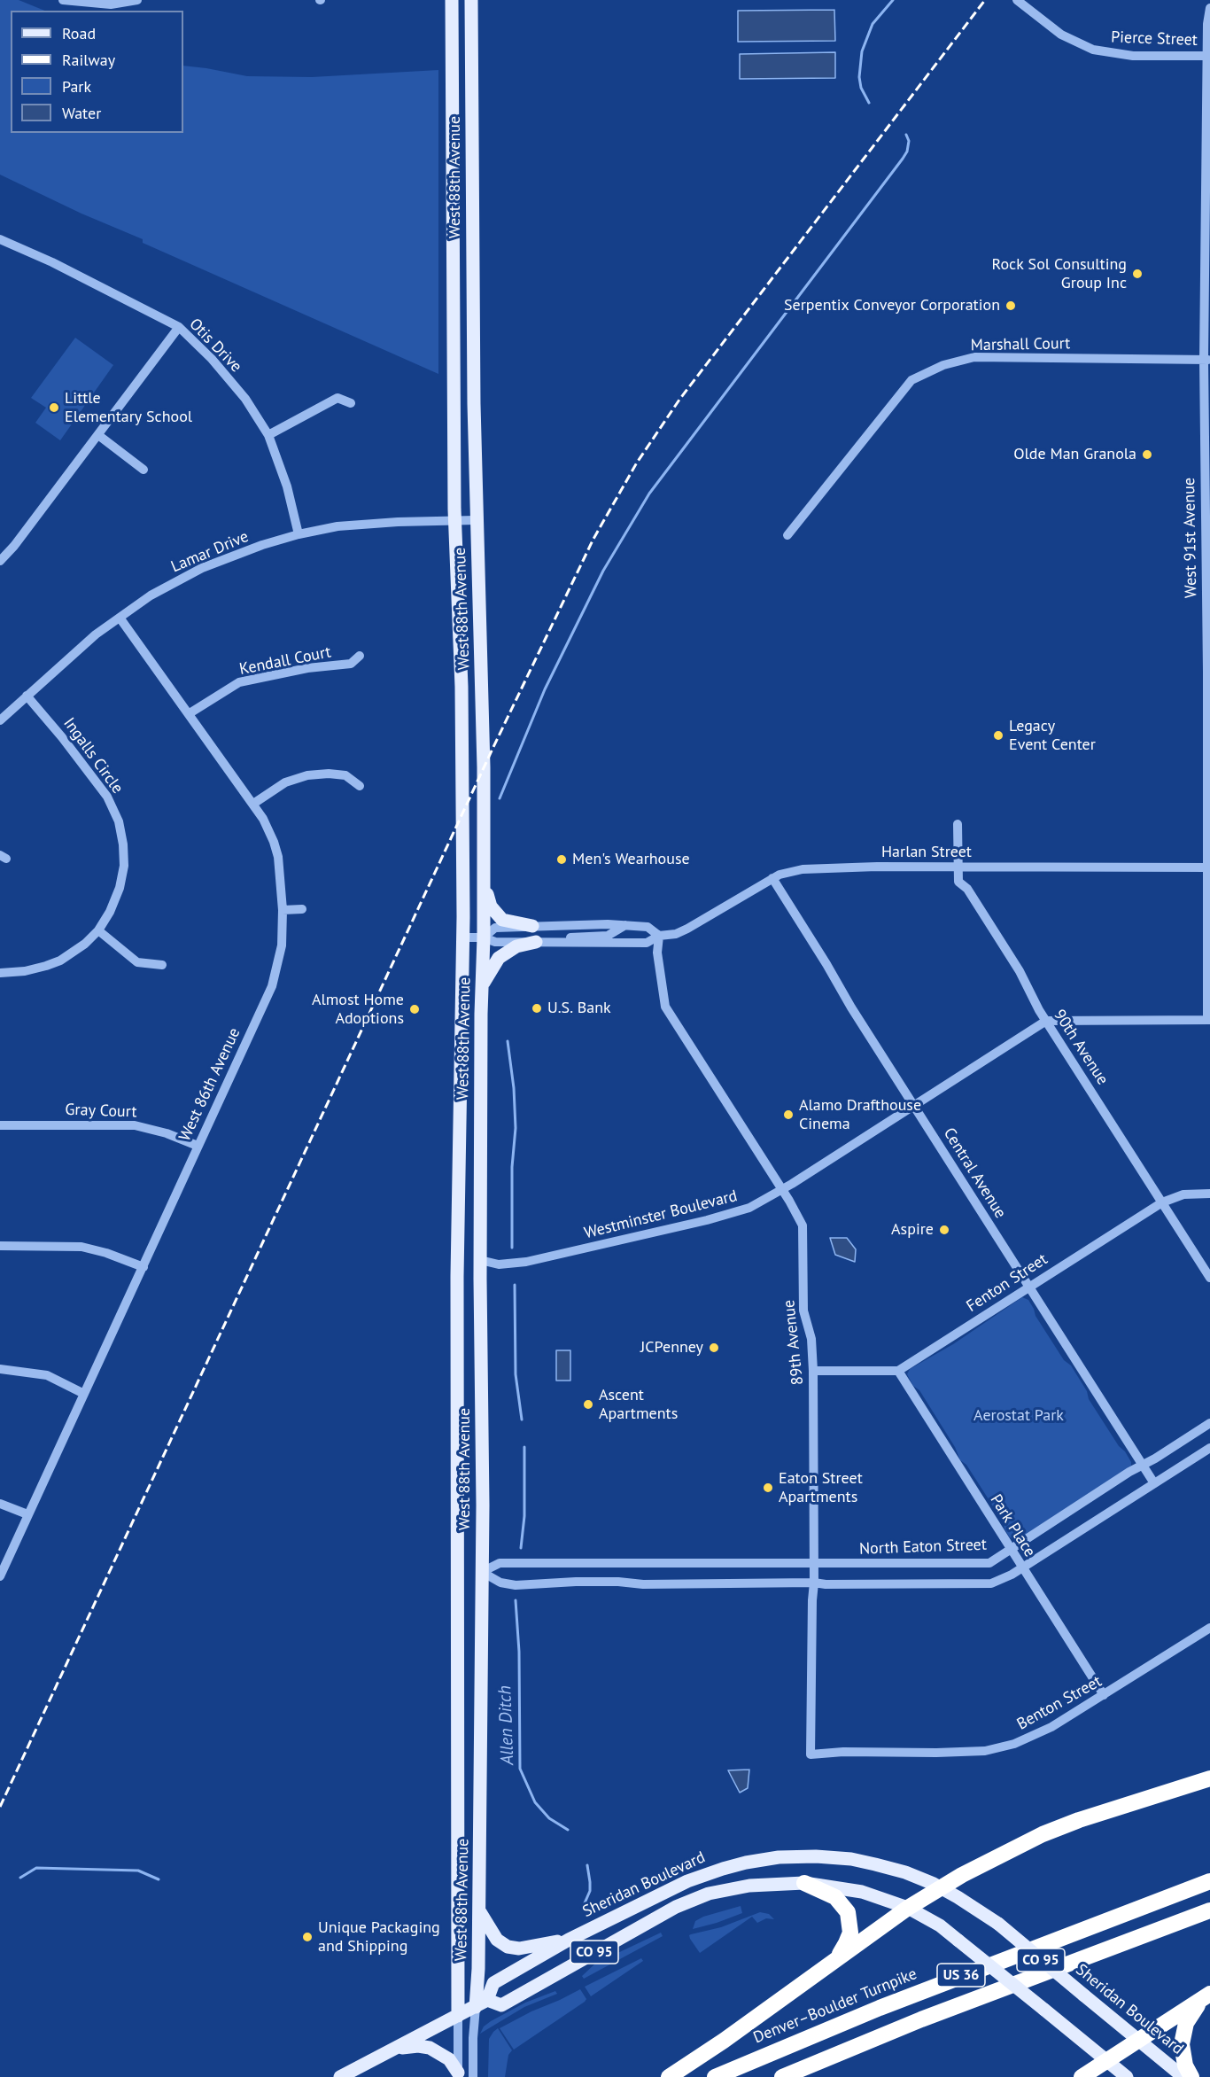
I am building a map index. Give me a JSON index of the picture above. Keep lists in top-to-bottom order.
{
  "streets": {
    "highway": ["US 36", "Denver–Boulder Turnpike"],
    "main road": ["West 88th Avenue", "Sheridan Boulevard", "CO 95"],
    "street": [
      "Pierce Street",
      "Marshall Court",
      "Otis Drive",
      "West 91st Avenue",
      "Lamar Drive",
      "Kendall Court",
      "Ingalls Circle",
      "Harlan Street",
      "90th Avenue",
      "West 86th Avenue",
      "Gray Court",
      "Central Avenue",
      "Westminster Boulevard",
      "Fenton Street",
      "89th Avenue",
      "Park Place",
      "North Eaton Street",
      "Benton Street"
    ]
  },
  "crossings": [
    ["Pierce Street", "West 91st Avenue"],
    ["West 88th Avenue", "Lamar Drive"],
    ["West 88th Avenue", "Harlan Street"],
    ["West 88th Avenue", "Westminster Boulevard"],
    ["West 88th Avenue", "North Eaton Street"],
    ["West 88th Avenue", "Sheridan Boulevard"],
    ["Marshall Court", "West 91st Avenue"],
    ["Otis Drive", "Lamar Drive"],
    ["West 91st Avenue", "Harlan Street"],
    ["Lamar Drive", "Ingalls Circle"],
    ["Lamar Drive", "West 86th Avenue"],
    ["Kendall Court", "West 86th Avenue"],
    ["Harlan Street", "90th Avenue"],
    ["Harlan Street", "Central Avenue"],
    ["Harlan Street", "89th Avenue"],
    ["90th Avenue", "Westminster Boulevard"],
    ["90th Avenue", "Fenton Street"],
    ["West 86th Avenue", "Gray Court"],
    ["Central Avenue", "Westminster Boulevard"],
    ["Central Avenue", "Fenton Street"],
    ["Central Avenue", "North Eaton Street"],
    ["Westminster Boulevard", "89th Avenue"],
    ["Fenton Street", "Park Place"],
    ["89th Avenue", "North Eaton Street"],
    ["89th Avenue", "Benton Street"],
    ["Park Place", "North Eaton Street"],
    ["Park Place", "Benton Street"]
  ],
  "water": ["Allen Ditch"],
  "parks": ["Aerostat Park"],
  "places": [
    "Rock Sol Consulting Group Inc",
    "Serpentix Conveyor Corporation",
    "Little Elementary School",
    "Olde Man Granola",
    "Legacy Event Center",
    "Men's Wearhouse",
    "U.S. Bank",
    "Almost Home Adoptions",
    "Alamo Drafthouse Cinema",
    "Aspire",
    "JCPenney",
    "Ascent Apartments",
    "Eaton Street Apartments",
    "Unique Packaging and Shipping"
  ],
  "legend": [
    "Road",
    "Railway",
    "Park",
    "Water"
  ]
}
